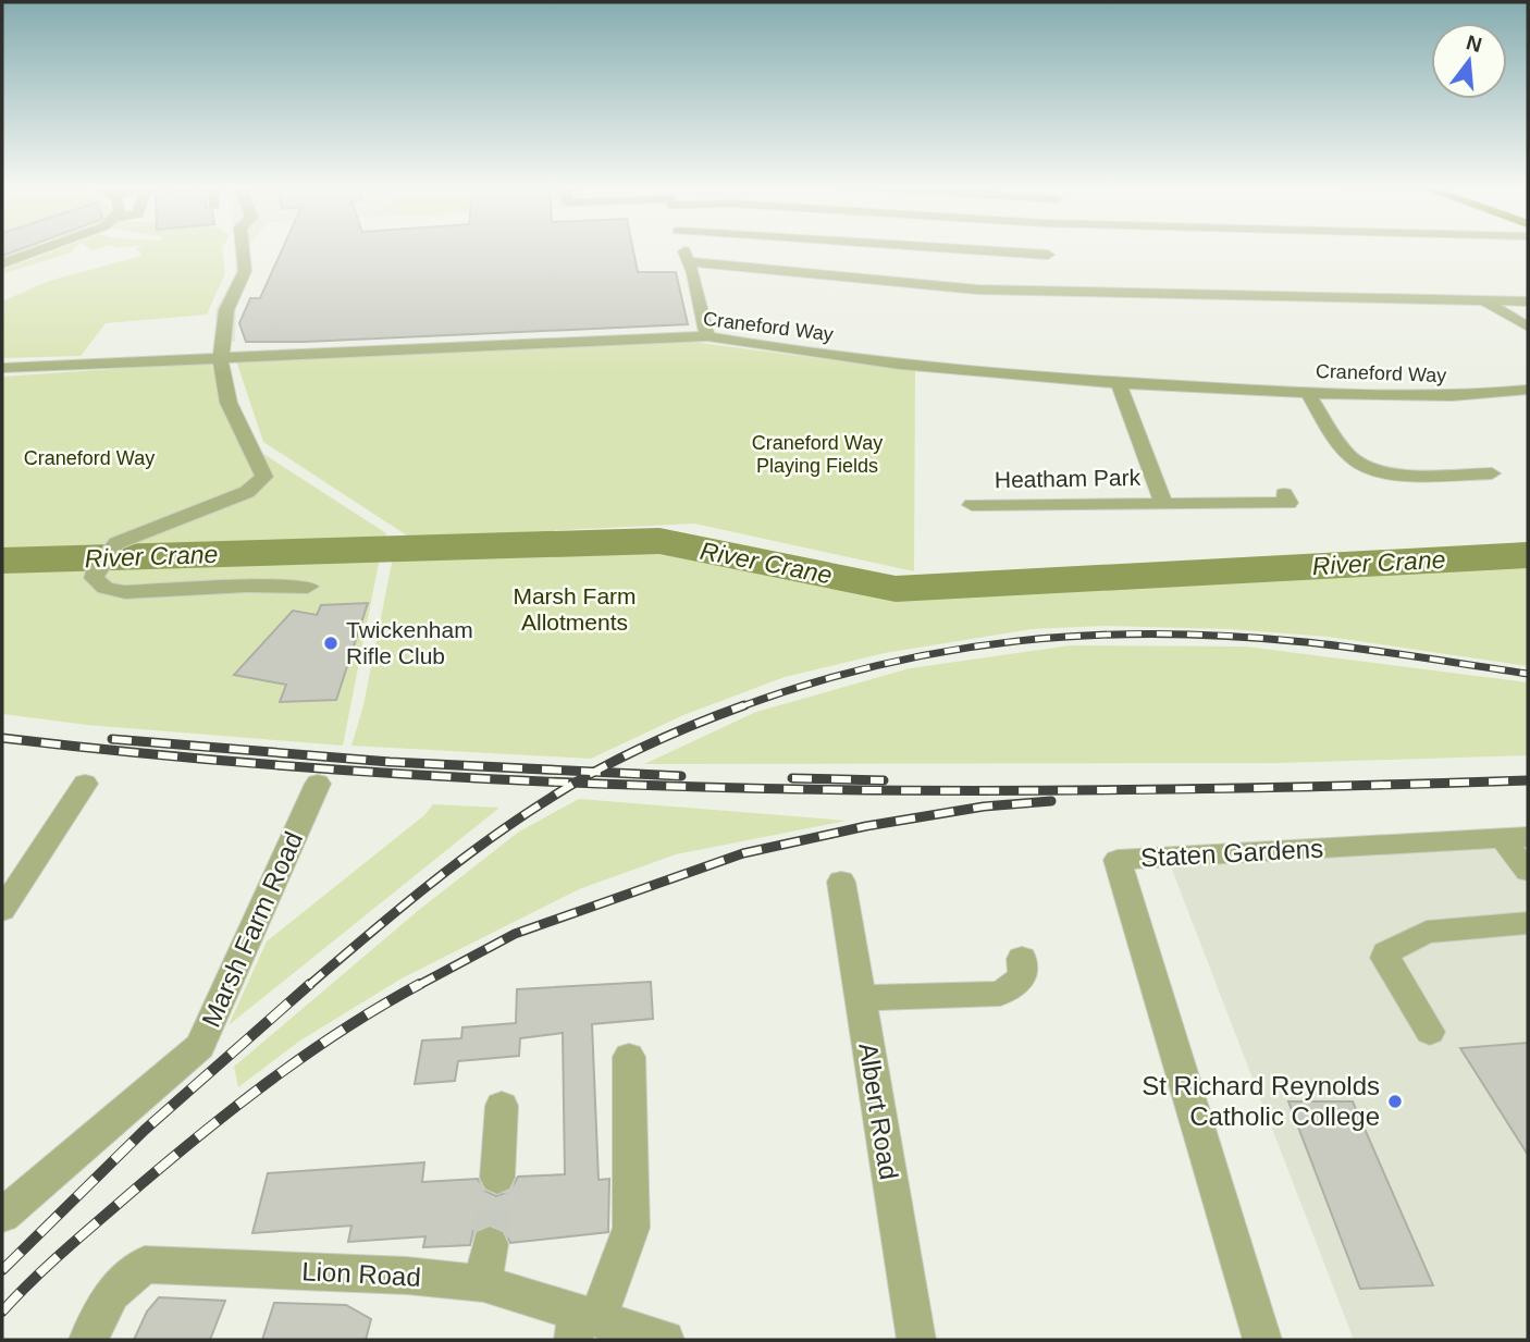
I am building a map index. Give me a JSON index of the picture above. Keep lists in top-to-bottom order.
{
  "streets": {
    "street": [
      "Craneford Way",
      "Heatham Park",
      "Staten Gardens",
      "Marsh Farm Road",
      "Albert Road",
      "Lion Road"
    ]
  },
  "crossings": [
    ["Craneford Way", "Heatham Park"]
  ],
  "water": ["River Crane"],
  "parks": ["Craneford Way Playing Fields", "Craneford Way", "Marsh Farm Allotments"],
  "places": ["Twickenham Rifle Club", "St Richard Reynolds Catholic College"],
  "north": "top"
}
